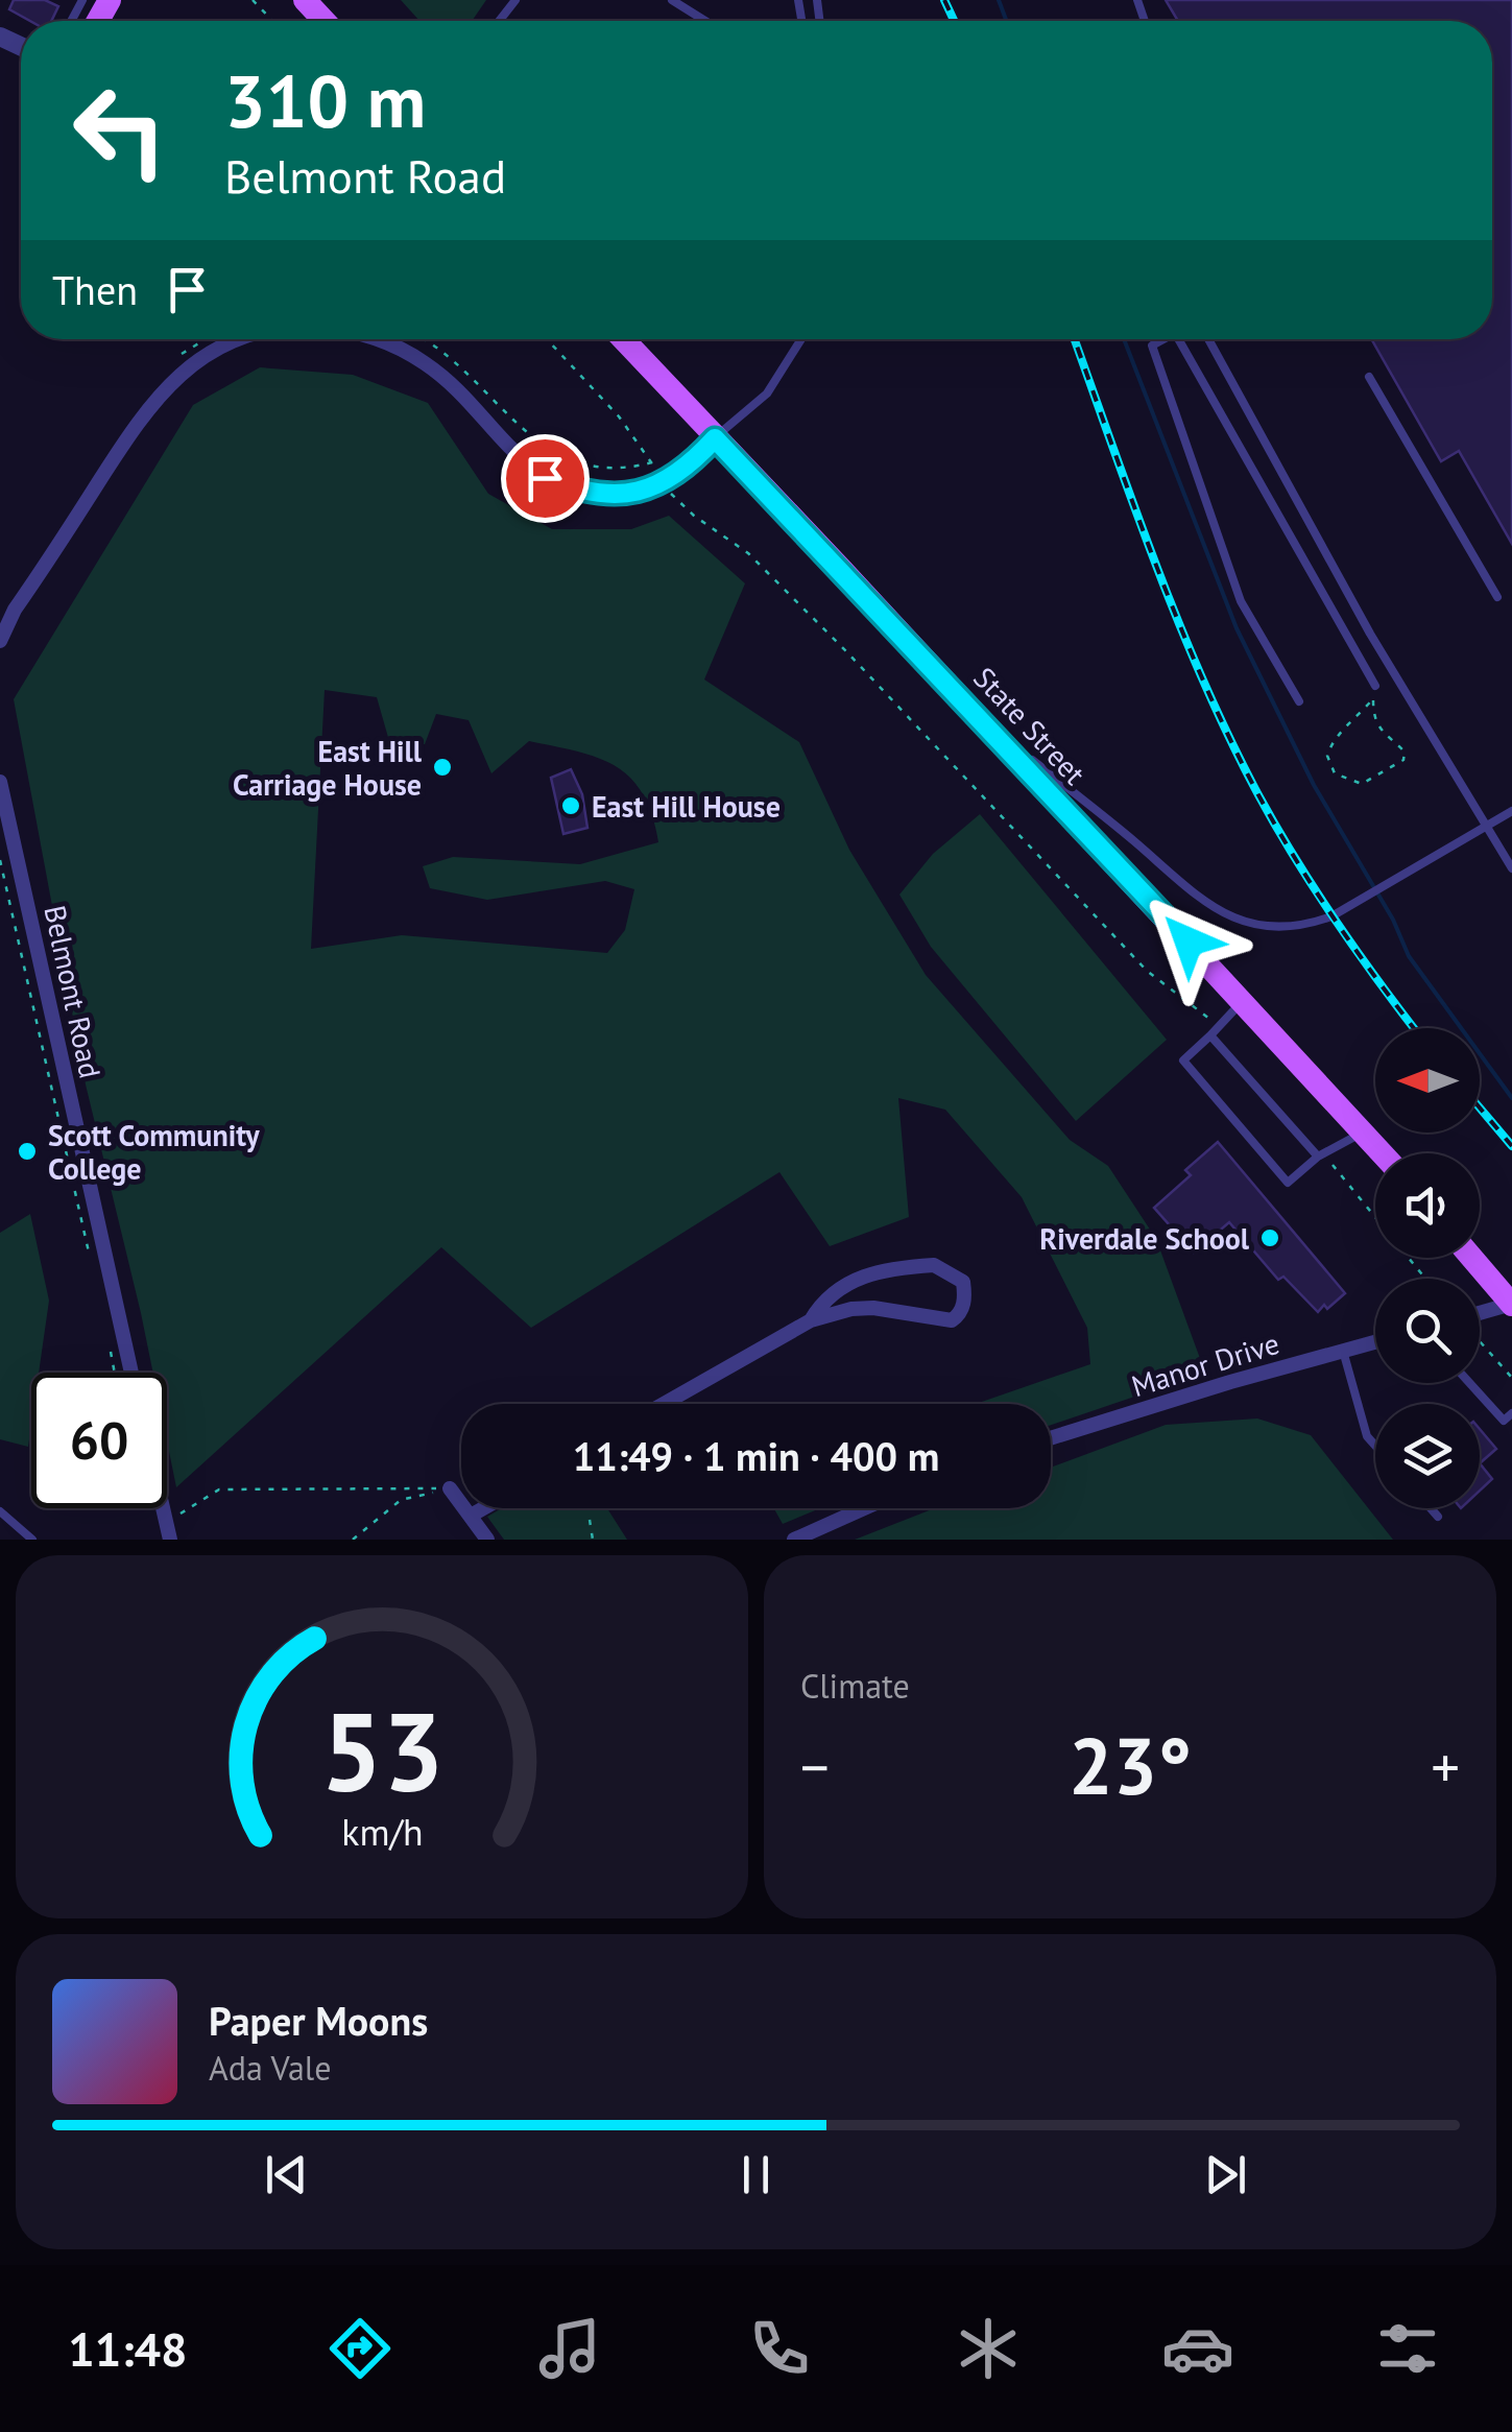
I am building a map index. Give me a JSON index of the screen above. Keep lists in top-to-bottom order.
{
  "streets": {
    "main road": ["State Street"],
    "street": ["Belmont Road", "Manor Drive"]
  },
  "places": [
    "East Hill Carriage House",
    "East Hill House",
    "Scott Community College",
    "Riverdale School"
  ],
  "north": "left",
  "page": {
    "turn": ["310 m", "Belmont Road"],
    "then": "Then",
    "limit": "60",
    "trip": "11:49 · 1 min · 400 m",
    "tile": "Climate",
    "heat": ["−", "23°", "+"],
    "song": ["Paper Moons", "Ada Vale"],
    "tabs": "11:48",
    "gauge": ["53", "km/h"]
  }
}
